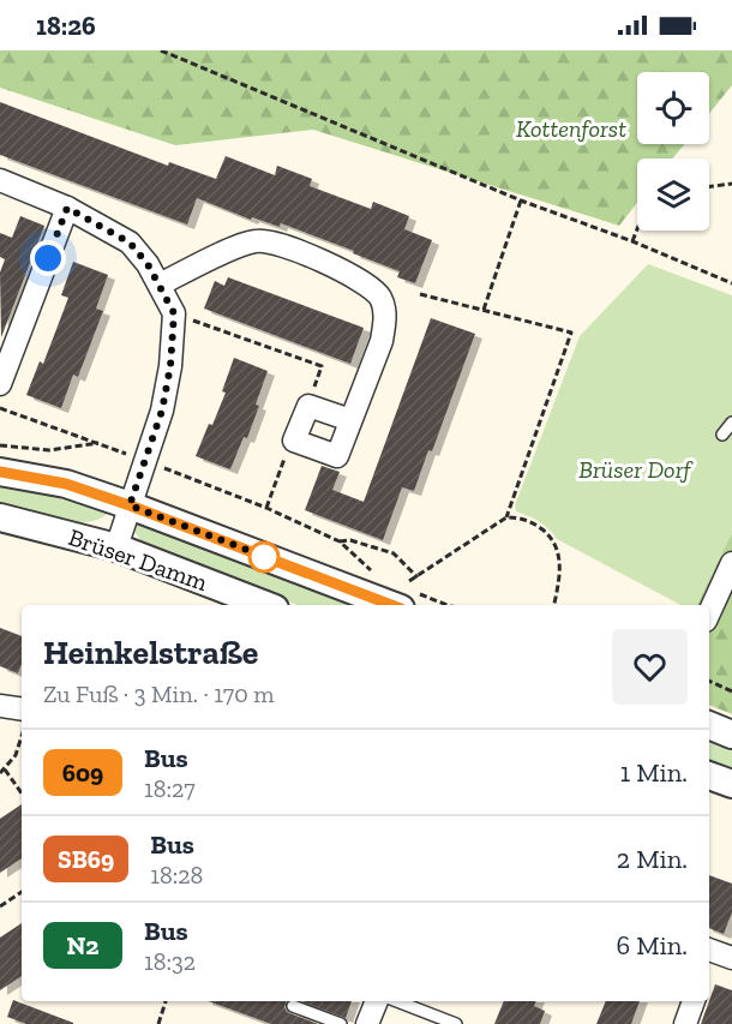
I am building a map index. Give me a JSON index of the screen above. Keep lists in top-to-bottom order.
{
  "streets": {
    "street": ["Brüser Damm"]
  },
  "parks": ["Kottenforst", "Brüser Dorf"],
  "lines": ["bus line 609"],
  "page": {
    "status": "18:26",
    "heading": ["Heinkelstraße", "Zu Fuß · 3 Min. · 170 m"],
    "list": [
      {
        "mark": "609",
        "name": "Bus",
        "note": "18:27",
        "value": "1 Min."
      },
      {
        "mark": "SB69",
        "name": "Bus",
        "note": "18:28",
        "value": "2 Min."
      },
      {
        "mark": "N2",
        "name": "Bus",
        "note": "18:32",
        "value": "6 Min."
      }
    ]
  }
}
